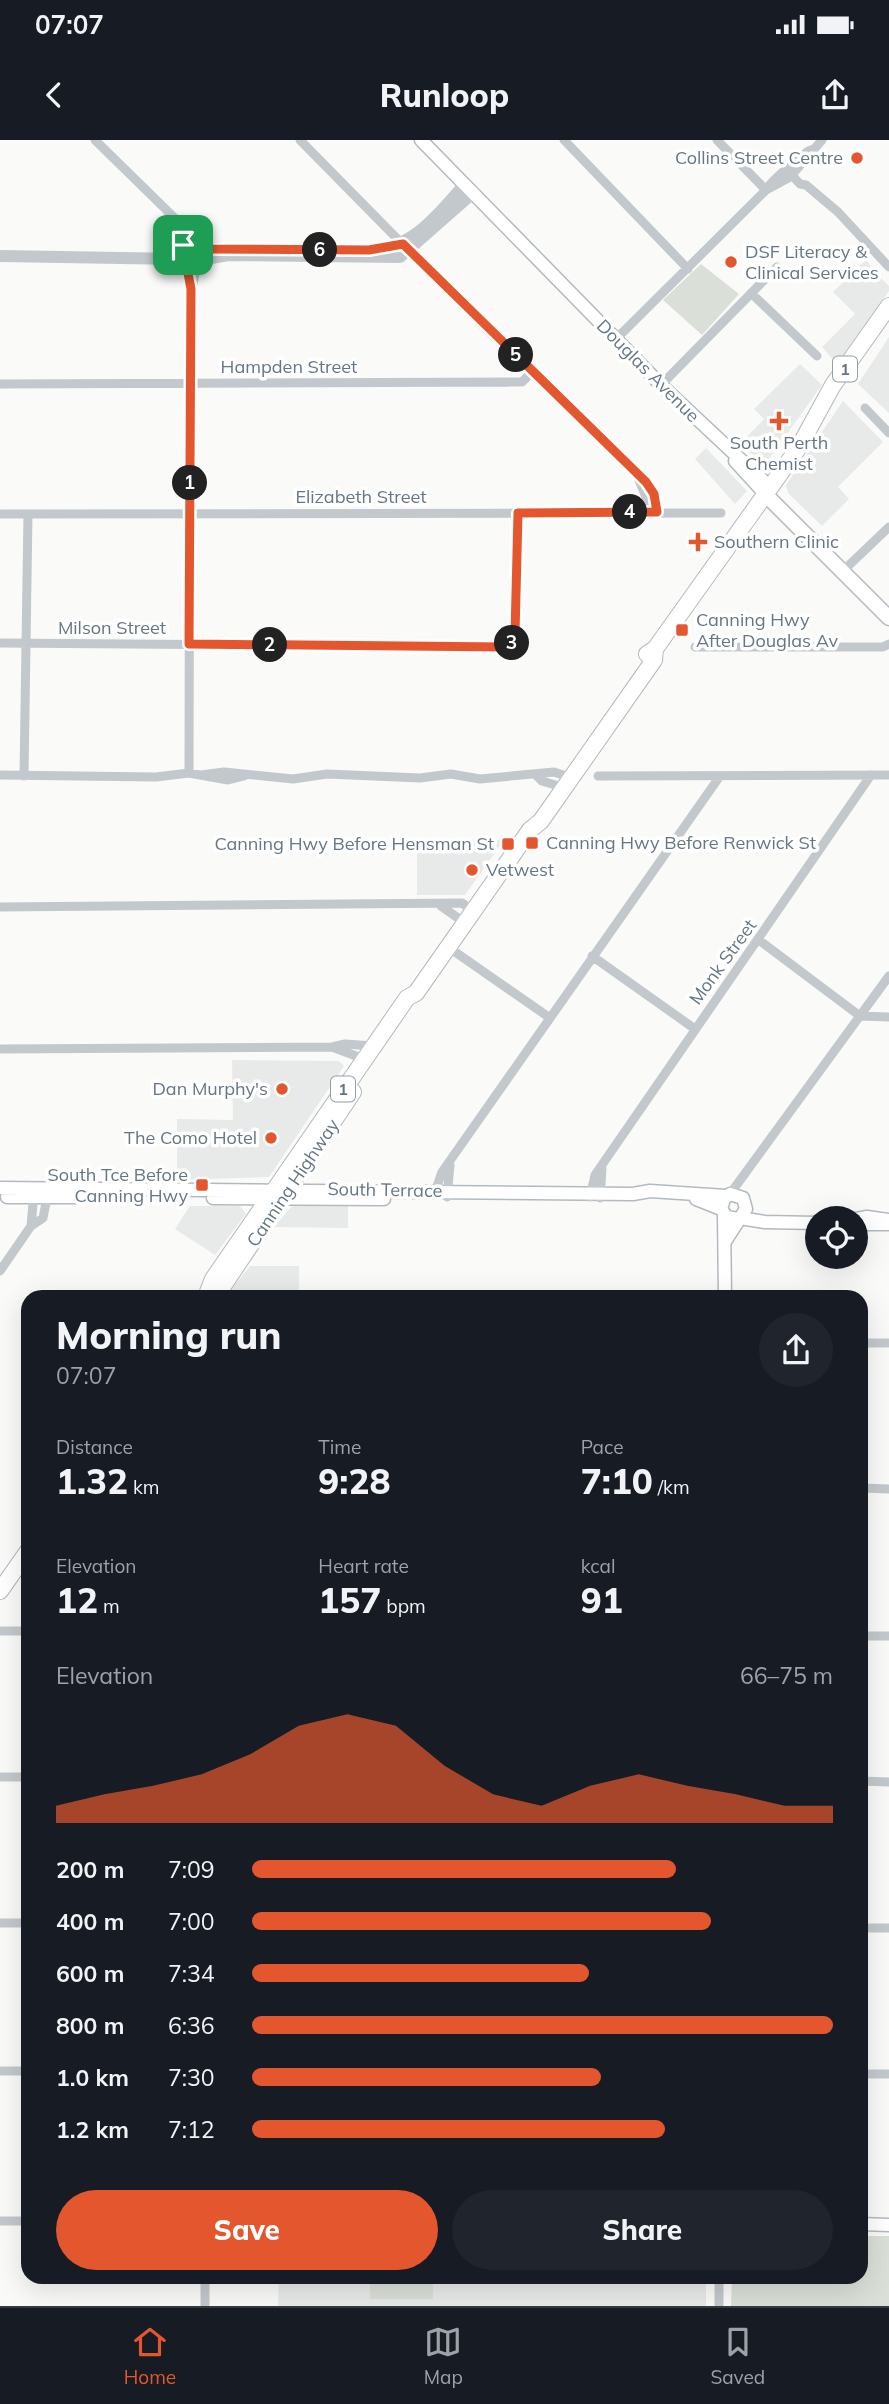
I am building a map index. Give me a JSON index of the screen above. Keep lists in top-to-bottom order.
{
  "streets": {
    "highway": ["1", "Canning Highway"],
    "main road": ["Douglas Avenue", "South Terrace"],
    "street": [
      "Hampden Street",
      "Elizabeth Street",
      "Milson Street",
      "Monk Street"
    ]
  },
  "crossings": [
    ["Douglas Avenue", "Canning Highway"],
    ["Elizabeth Street", "Milson Street"],
    ["Monk Street", "South Terrace"],
    ["Canning Highway", "South Terrace"]
  ],
  "places": {
    "other": [
      "Collins Street Centre",
      "DSF Literacy & Clinical Services",
      "Vetwest",
      "Dan Murphy's",
      "The Como Hotel"
    ],
    "health": ["South Perth Chemist", "Southern Clinic"],
    "transit": [
      "Canning Hwy After Douglas Av",
      "Canning Hwy Before Renwick St",
      "Canning Hwy Before Hensman St",
      "South Tce Before Canning Hwy"
    ]
  },
  "page": {
    "status": "07:07",
    "header": "Runloop",
    "pins": [
      "6",
      "5",
      "1",
      "4",
      "3",
      "2"
    ],
    "heading": ["Morning run", "07:07"],
    "stats": [
      ["Distance", "1.32 km"],
      ["Time", "9:28"],
      ["Pace", "7:10 /km"],
      ["Elevation", "12 m"],
      ["Heart rate", "157 bpm"],
      ["kcal", "91"]
    ],
    "chart": ["Elevation", "66–75 m"],
    "list": [
      {
        "name": "200 m",
        "note": "7:09"
      },
      {
        "name": "400 m",
        "note": "7:00"
      },
      {
        "name": "600 m",
        "note": "7:34"
      },
      {
        "name": "800 m",
        "note": "6:36"
      },
      {
        "name": "1.0 km",
        "note": "7:30"
      },
      {
        "name": "1.2 km",
        "note": "7:12"
      }
    ],
    "buttons": ["Save", "Share"],
    "tabs": ["Home", "Map", "Saved"]
  }
}
